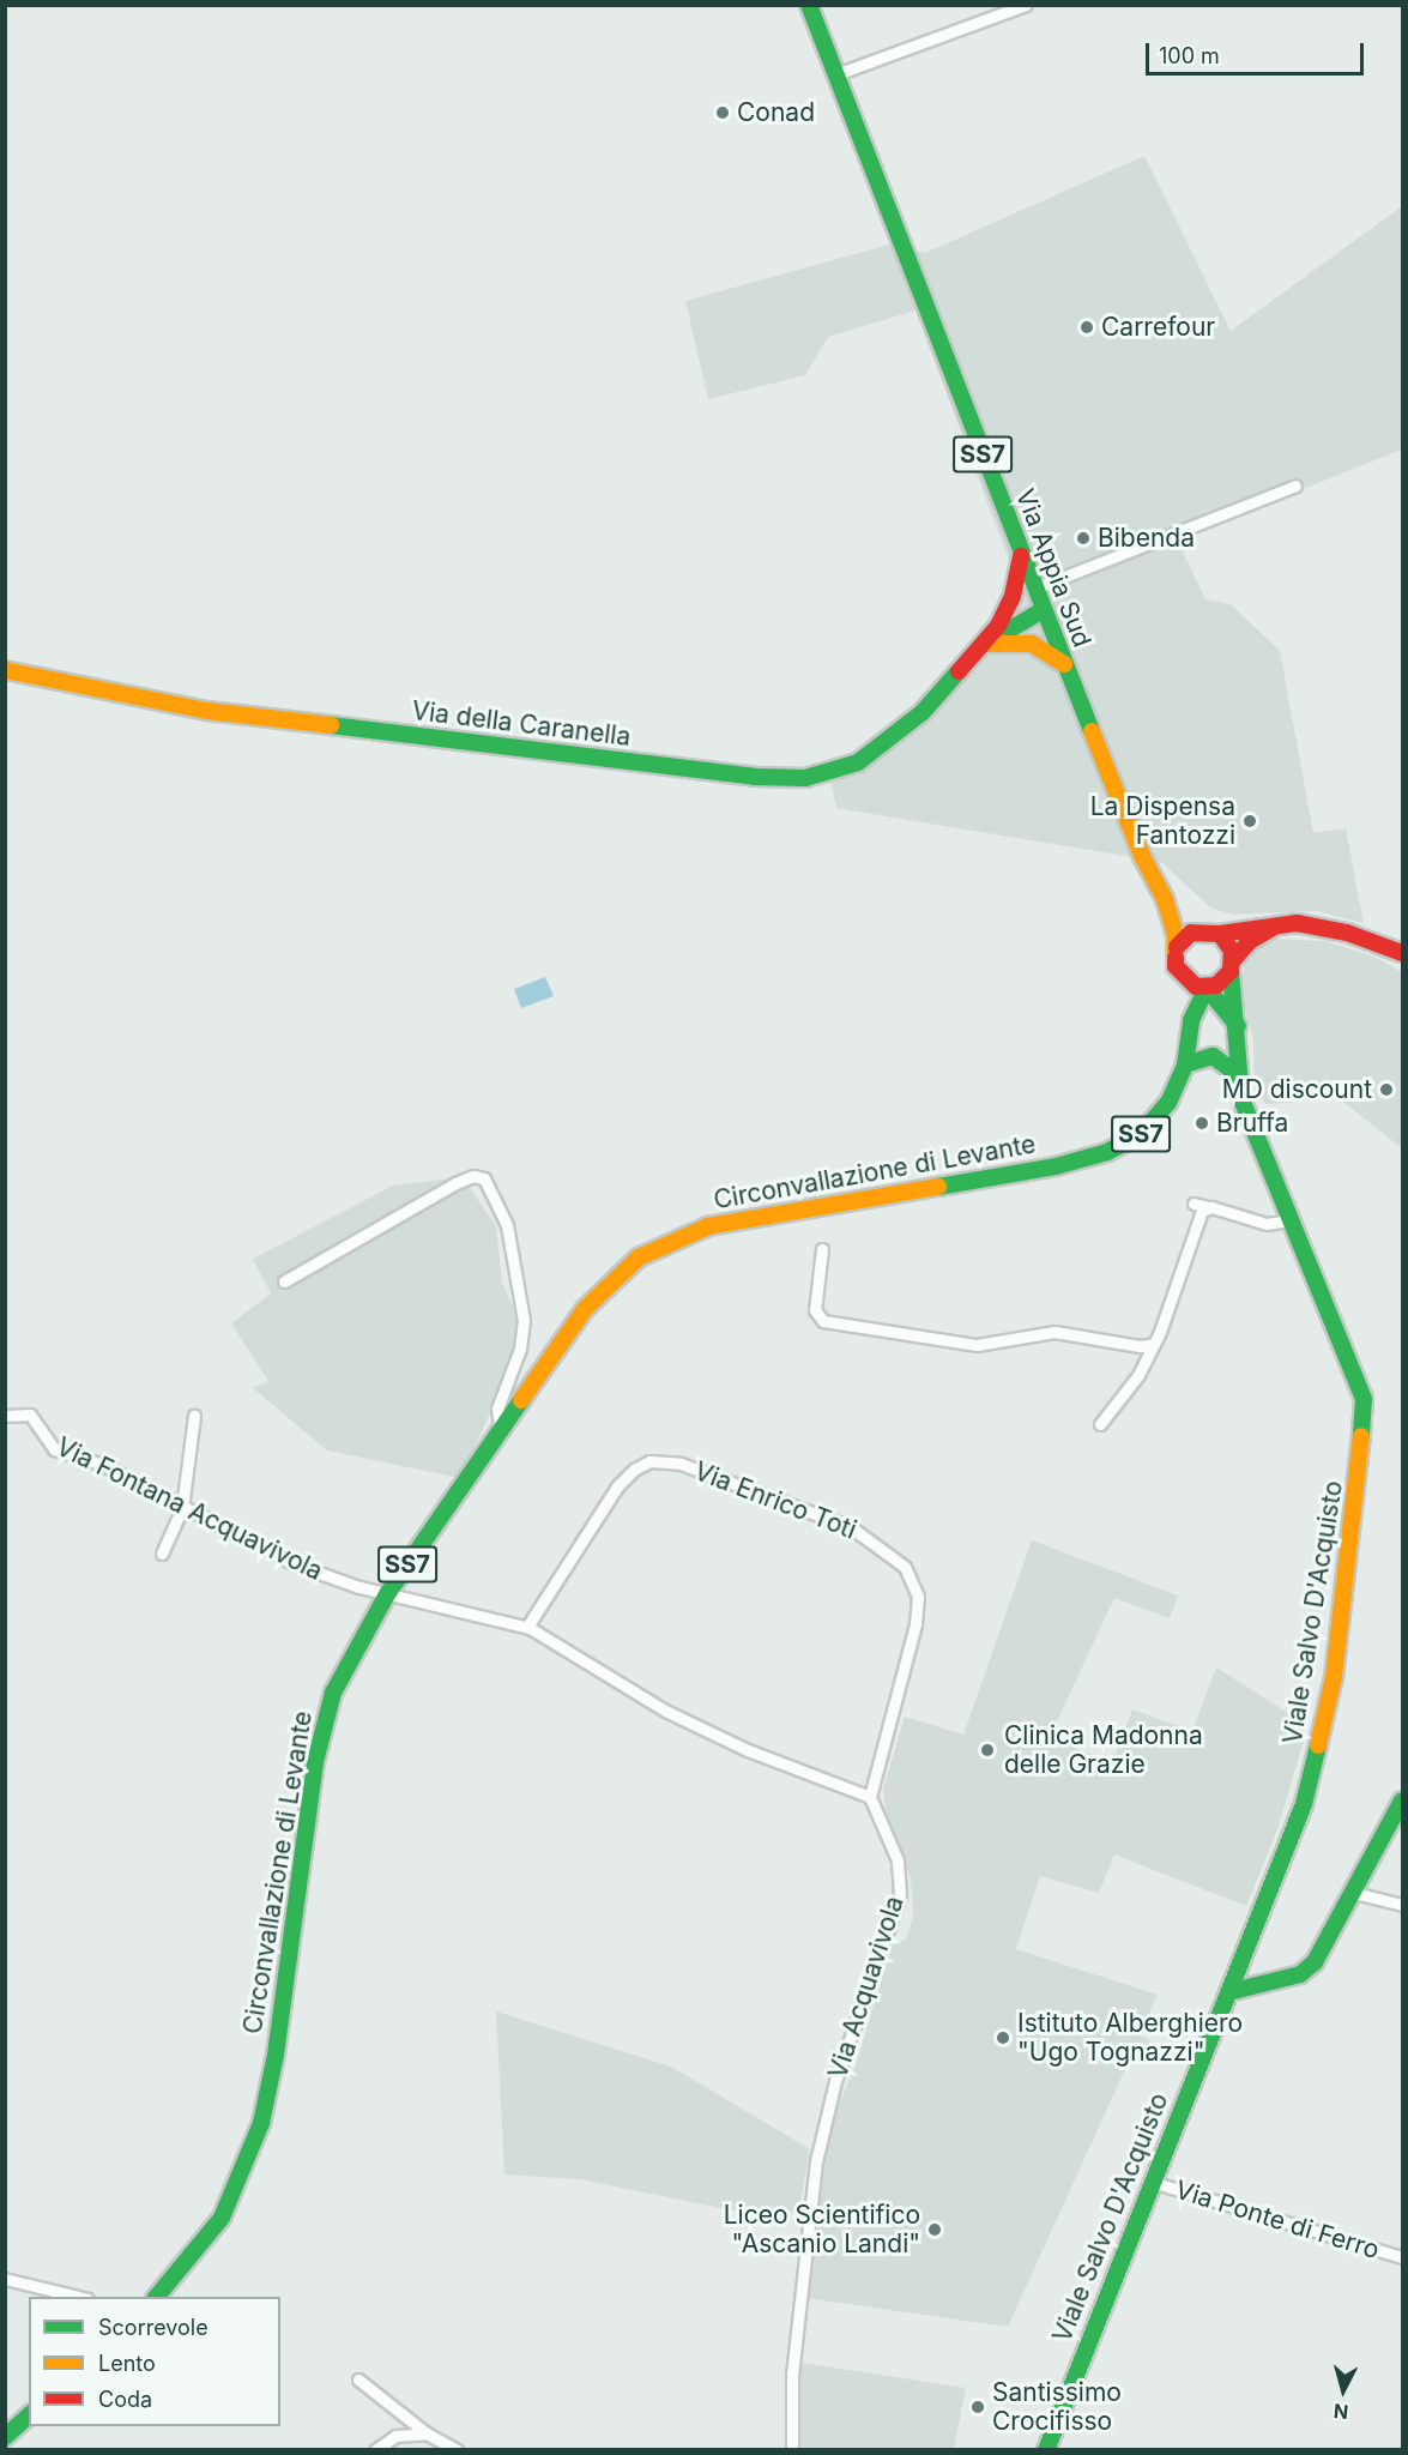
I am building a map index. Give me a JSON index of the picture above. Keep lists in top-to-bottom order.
{
  "streets": {
    "main road": [
      "SS7",
      "Via Appia Sud",
      "Via della Caranella",
      "Circonvallazione di Levante",
      "Viale Salvo D'Acquisto"
    ],
    "street": [
      "Via Enrico Toti",
      "Via Fontana Acquavivola",
      "Via Acquavivola",
      "Via Ponte di Ferro"
    ]
  },
  "crossings": [
    ["SS7", "Via Appia Sud"],
    ["SS7", "Circonvallazione di Levante"],
    ["SS7", "Viale Salvo D'Acquisto"],
    ["Via Appia Sud", "Via della Caranella"],
    ["Via Appia Sud", "Circonvallazione di Levante"],
    ["Via Appia Sud", "Viale Salvo D'Acquisto"],
    ["Circonvallazione di Levante", "Via Fontana Acquavivola"],
    ["Circonvallazione di Levante", "Viale Salvo D'Acquisto"],
    ["Via Enrico Toti", "Via Acquavivola"],
    ["Viale Salvo D'Acquisto", "Via Ponte di Ferro"]
  ],
  "places": [
    "Conad",
    "Carrefour",
    "Bibenda",
    "La Dispensa Fantozzi",
    "MD discount",
    "Bruffa",
    "Clinica Madonna delle Grazie",
    "Istituto Alberghiero \"Ugo Tognazzi\"",
    "Liceo Scientifico \"Ascanio Landi\"",
    "Santissimo Crocifisso"
  ],
  "legend": ["Scorrevole", "Lento", "Coda"],
  "scale_bar": "100 m",
  "north": "bottom"
}
